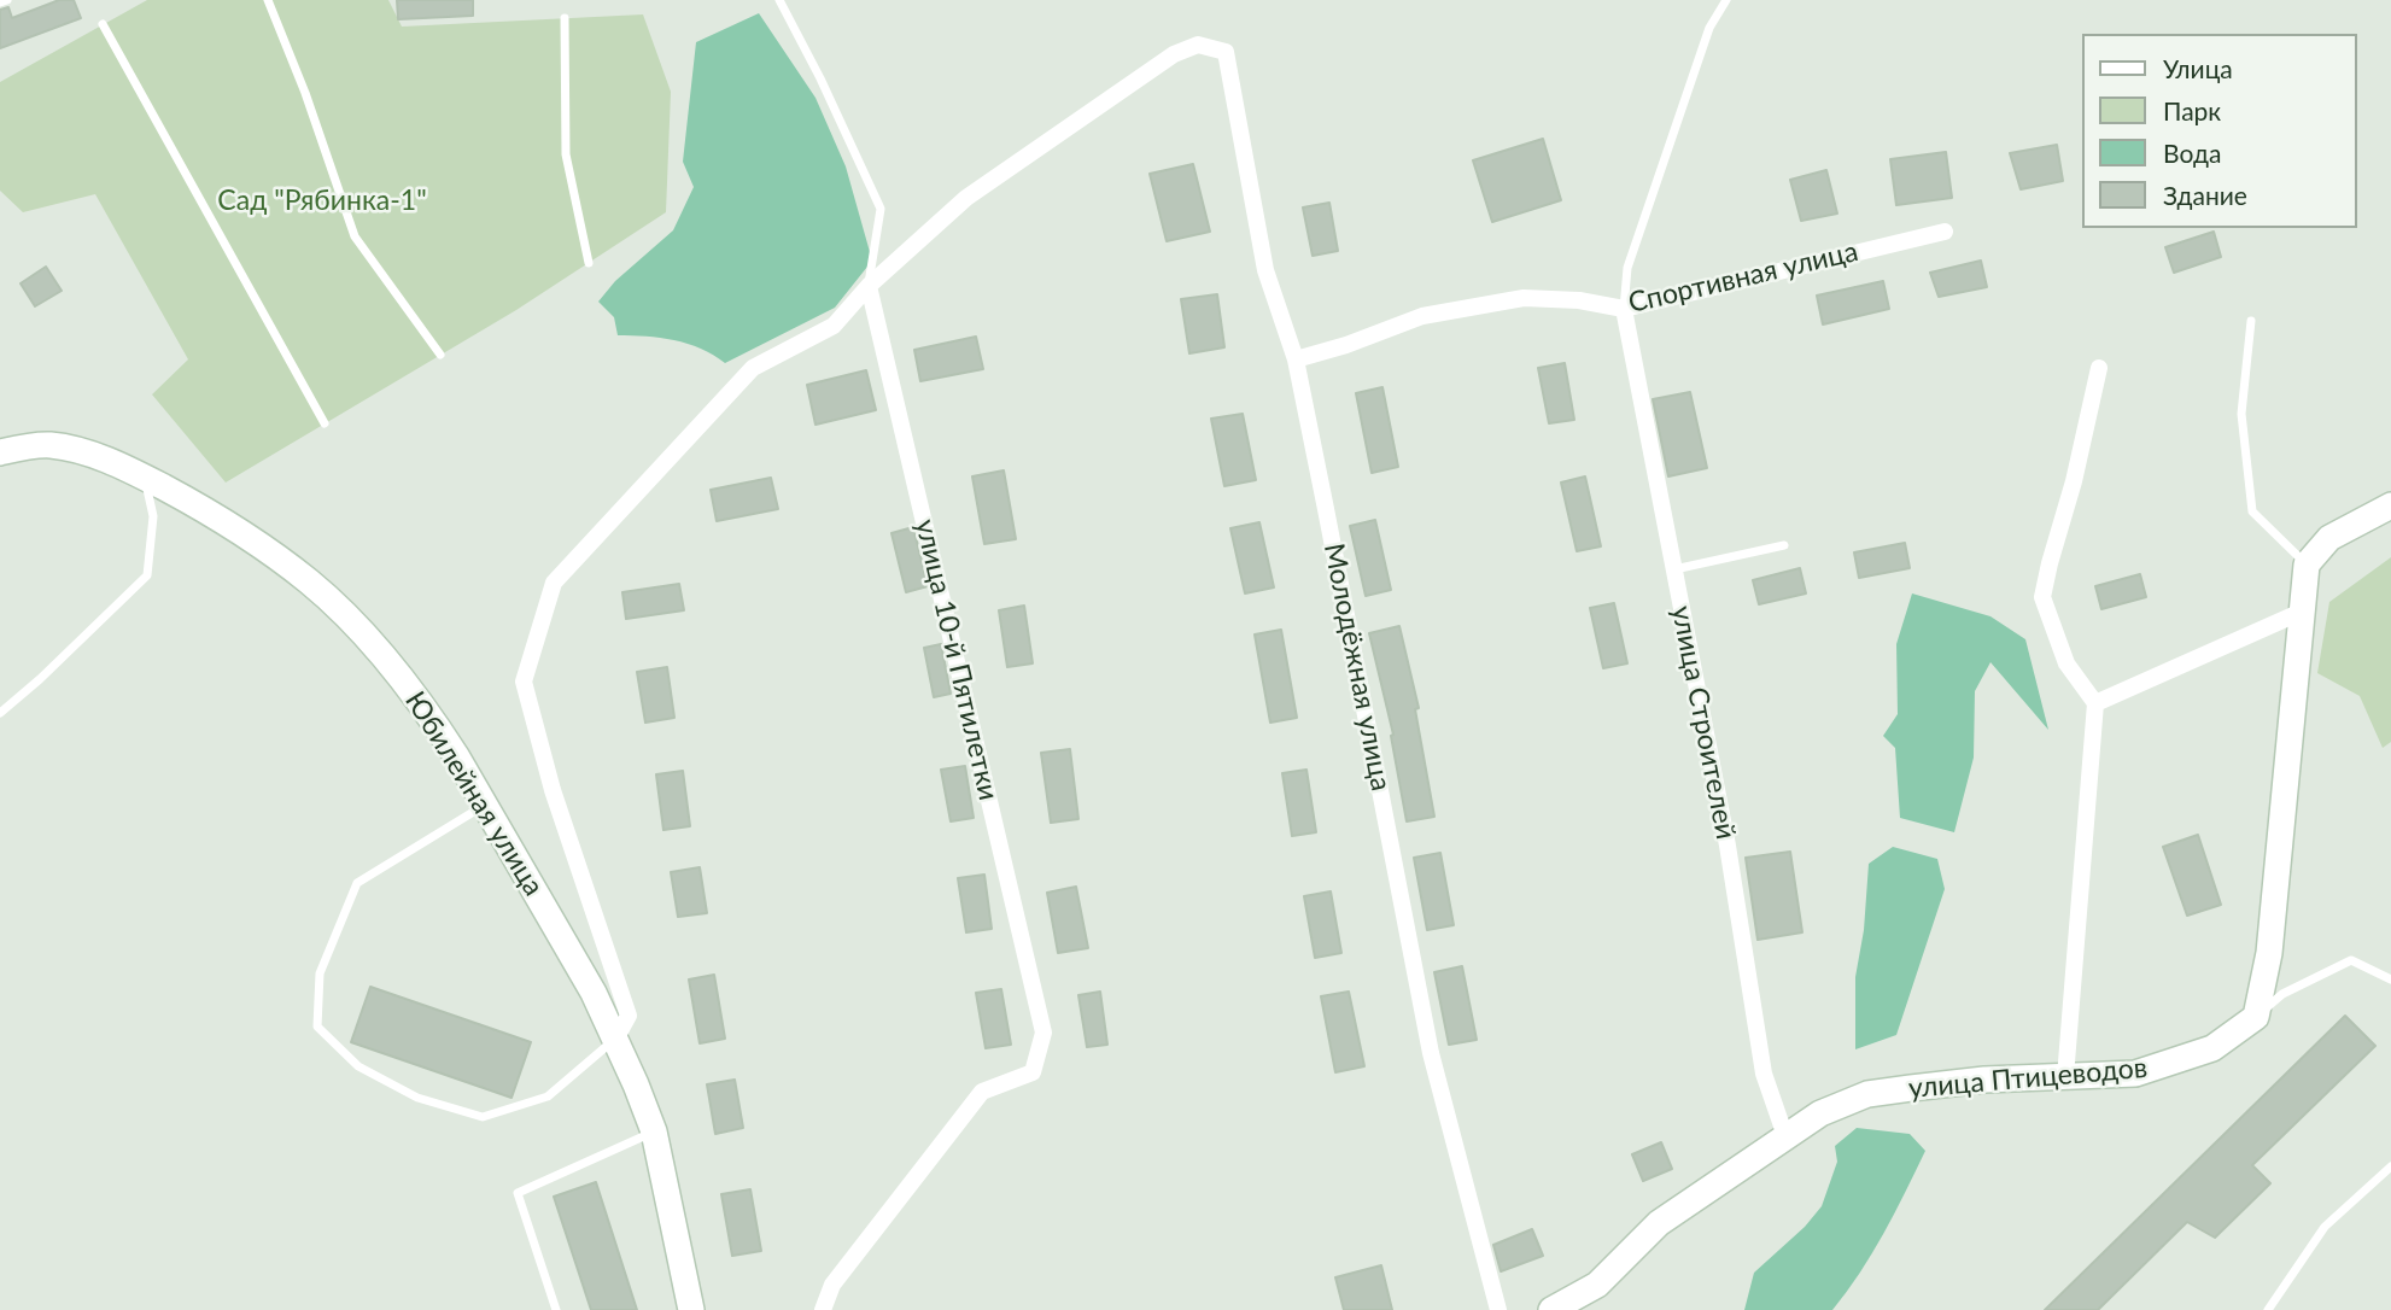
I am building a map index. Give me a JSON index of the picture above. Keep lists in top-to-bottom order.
{
  "streets": {
    "street": [
      "Спортивная улица",
      "улица 10-й Пятилетки",
      "Молодёжная улица",
      "улица Строителей",
      "Юбилейная улица",
      "улица Птицеводов"
    ]
  },
  "crossings": [
    ["Спортивная улица", "Молодёжная улица"],
    ["Спортивная улица", "улица Строителей"],
    ["улица 10-й Пятилетки", "Молодёжная улица"],
    ["улица Строителей", "улица Птицеводов"]
  ],
  "parks": ["Сад \"Рябинка-1\""],
  "legend": [
    "Улица",
    "Парк",
    "Вода",
    "Здание"
  ]
}
